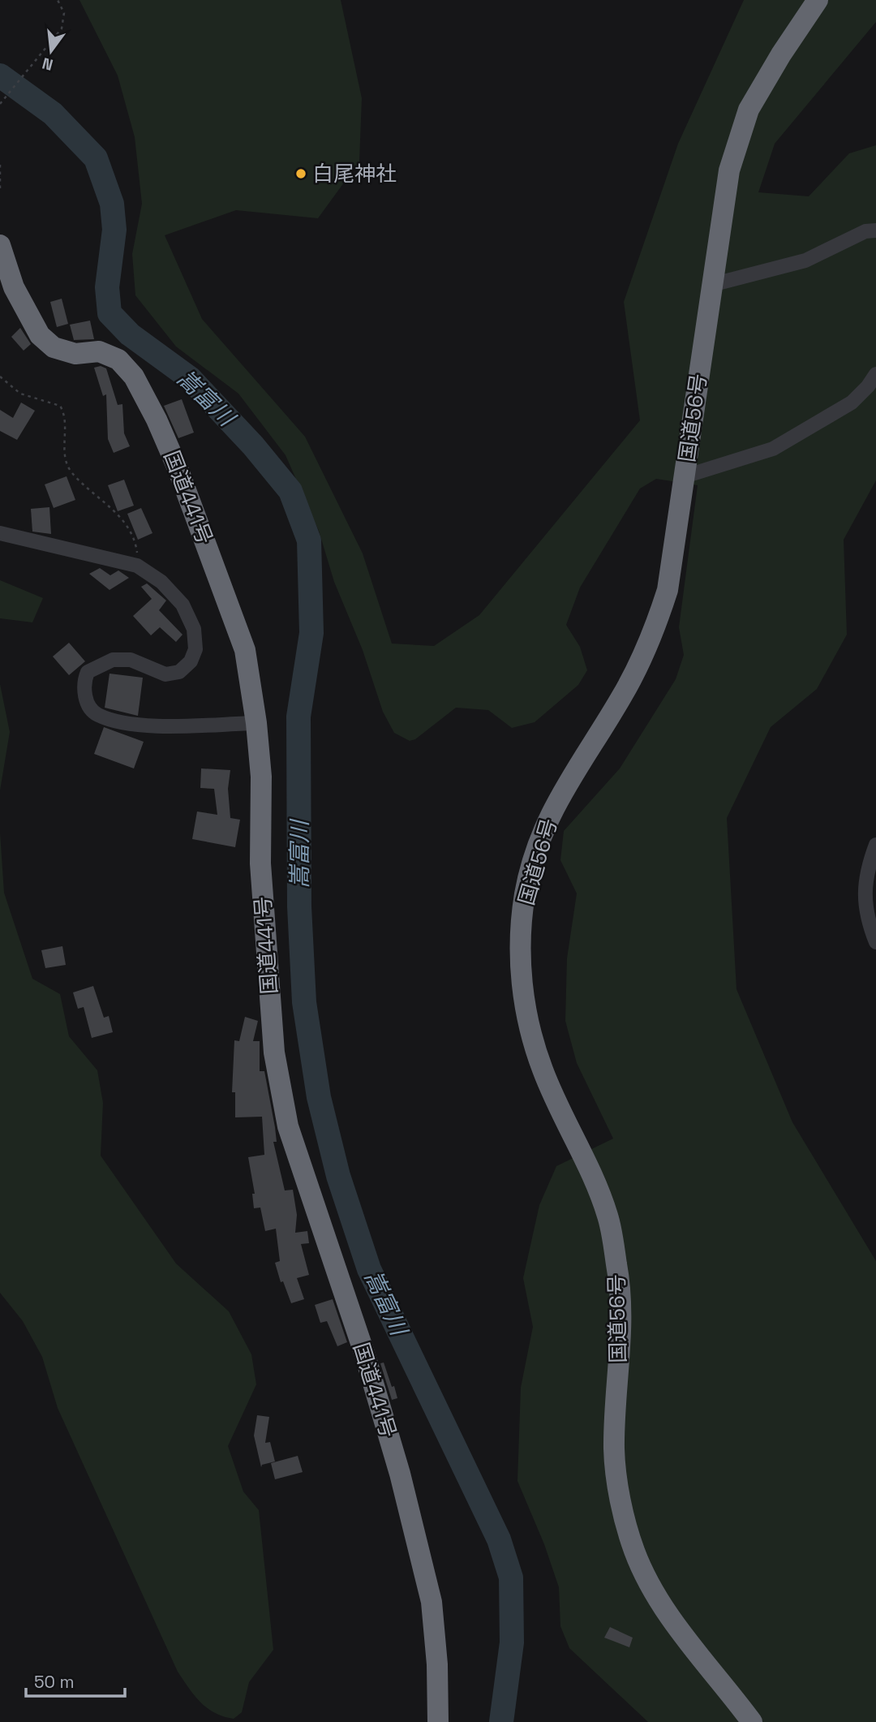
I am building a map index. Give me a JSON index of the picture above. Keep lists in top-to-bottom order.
{
  "streets": {
    "highway": ["国道56号", "国道441号"]
  },
  "water": ["嵩富川"],
  "places": ["白尾神社"],
  "scale_bar": "50 m",
  "north": "bottom"
}
